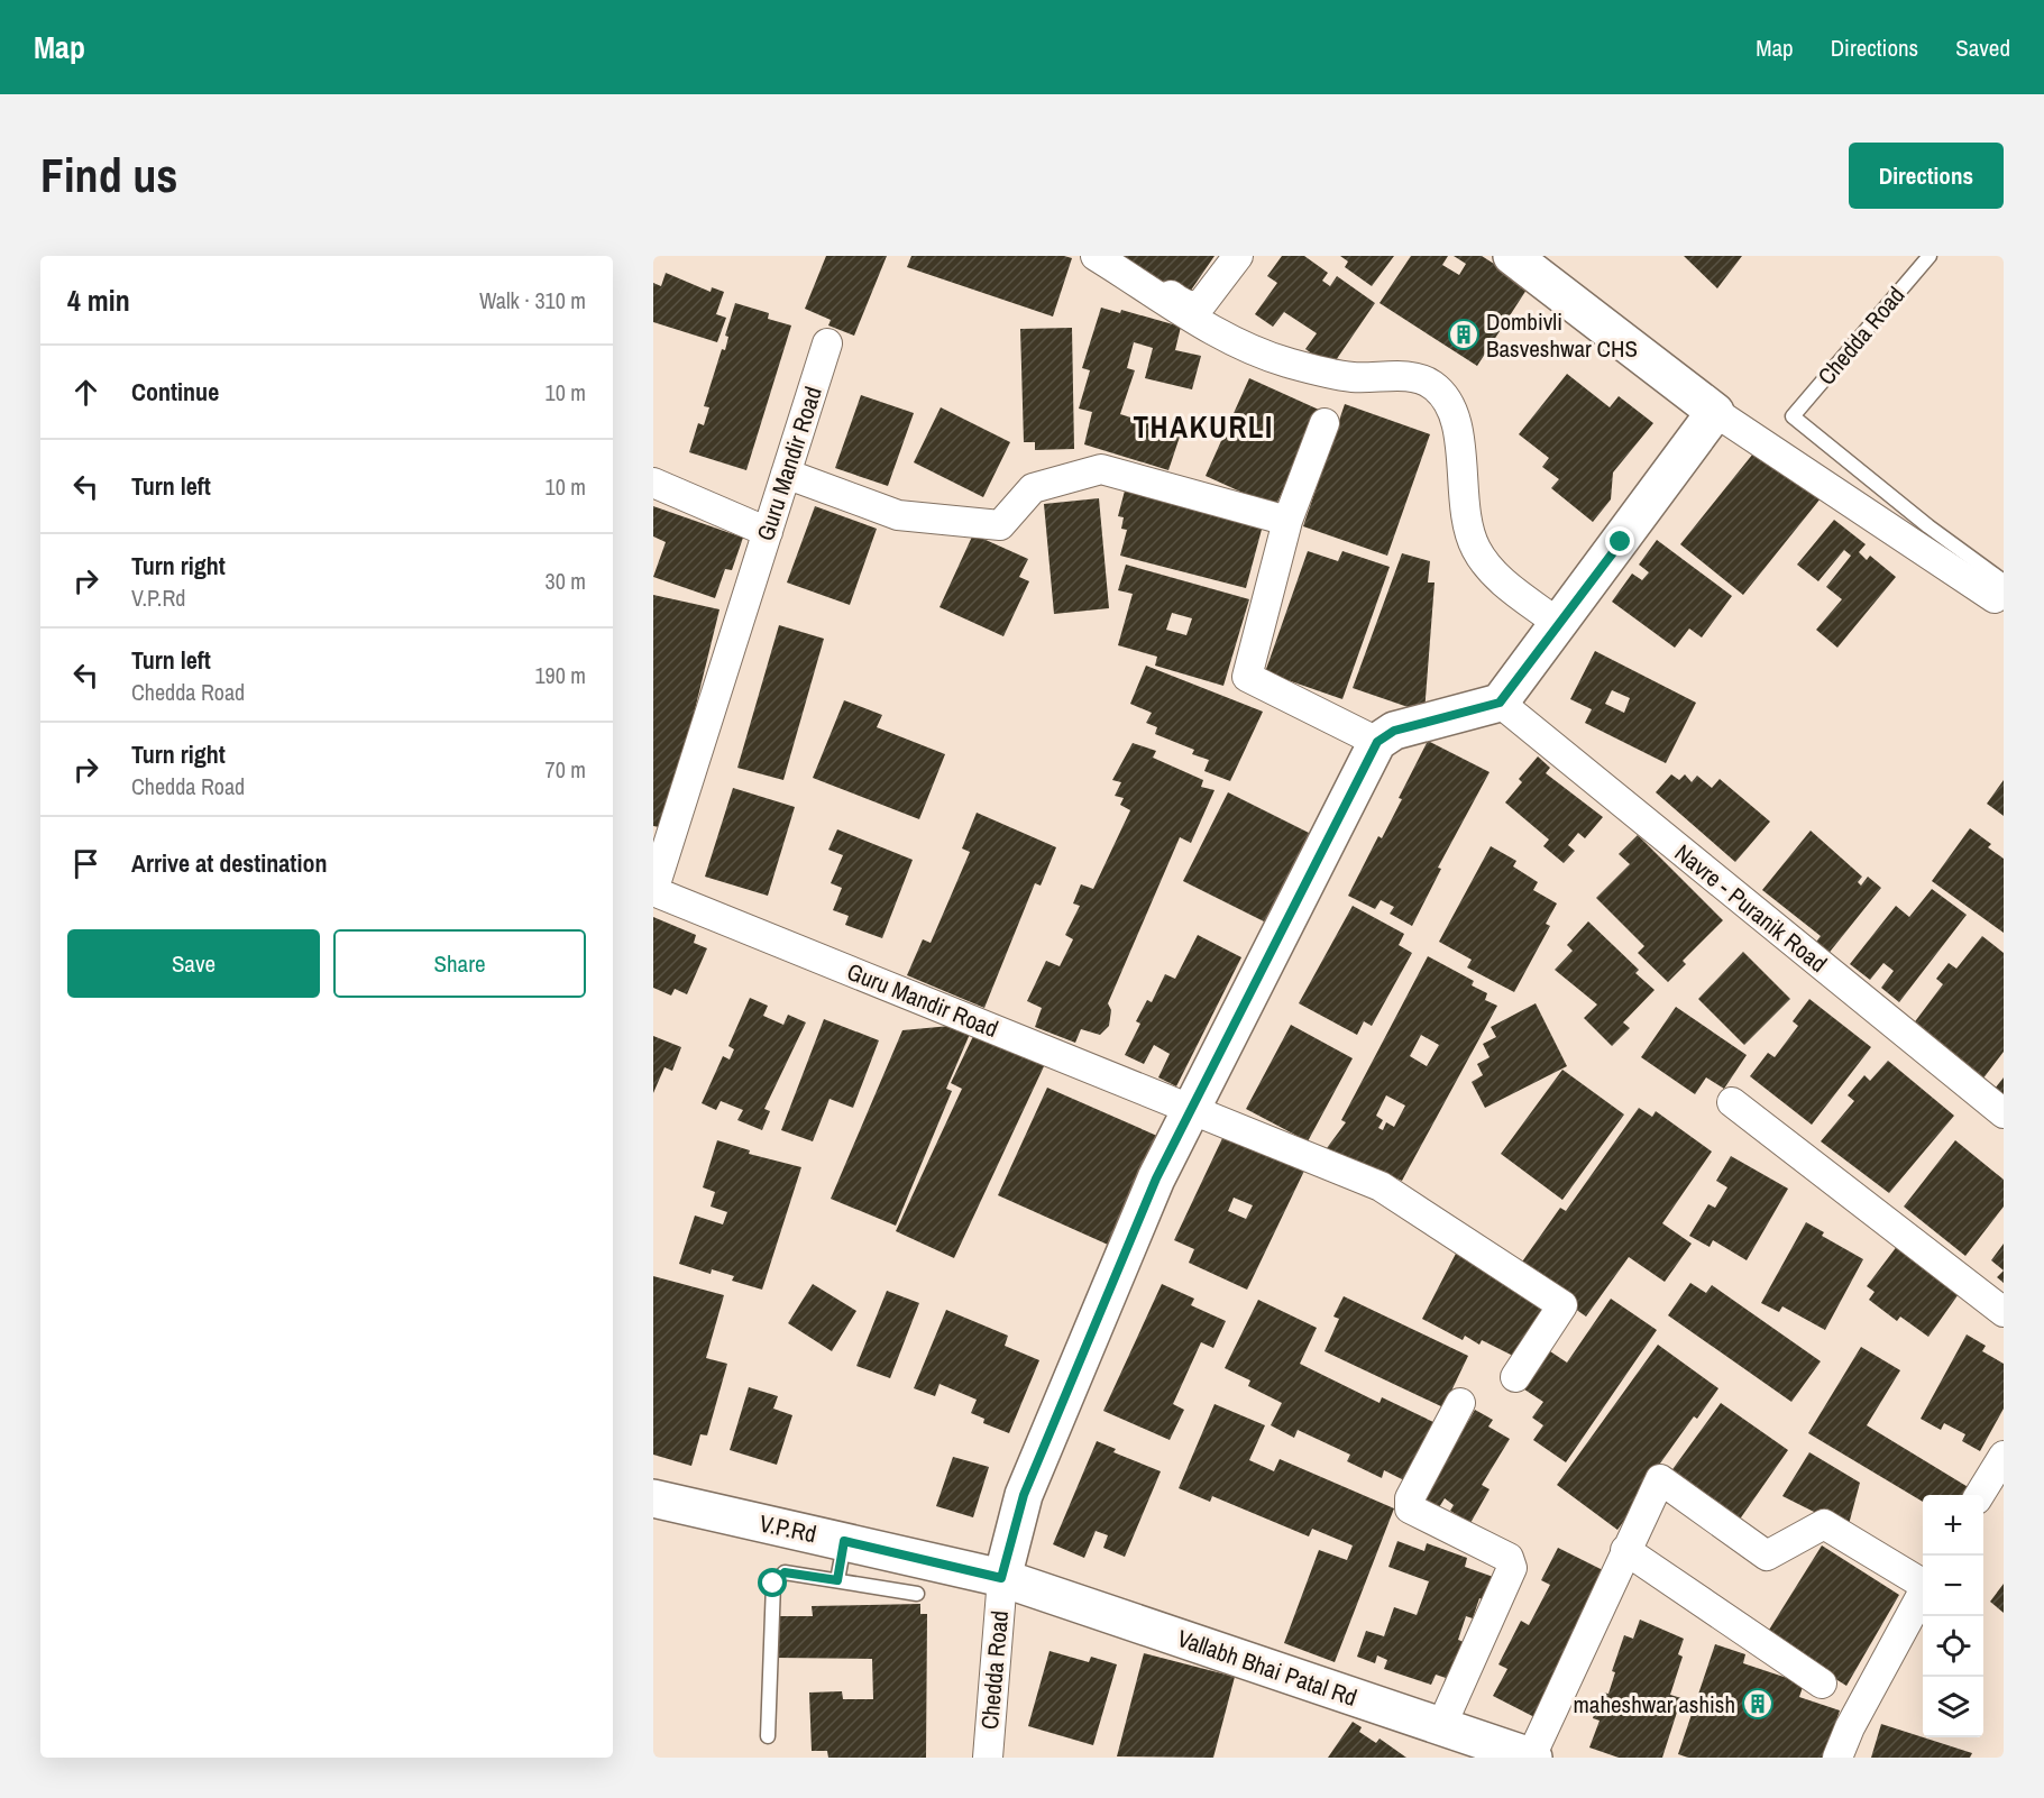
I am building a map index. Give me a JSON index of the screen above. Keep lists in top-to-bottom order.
{
  "streets": {
    "street": [
      "Chedda Road",
      "Guru Mandir Road",
      "Navre - Puranik Road",
      "V.P.Rd",
      "Vallabh Bhai Patal Rd"
    ]
  },
  "crossings": [
    ["Chedda Road", "Guru Mandir Road"],
    ["Chedda Road", "V.P.Rd"],
    ["Chedda Road", "Vallabh Bhai Patal Rd"],
    ["V.P.Rd", "Vallabh Bhai Patal Rd"]
  ],
  "districts": ["THAKURLI"],
  "places": {
    "building": ["Dombivli Basveshwar CHS", "maheshwar ashish"]
  },
  "page": {
    "header": "Map",
    "nav": ["Map", "Directions", "Saved"],
    "buttons": [
      "Directions",
      ["Save", "Share"]
    ],
    "title": "Find us",
    "heading": ["4 min", "Walk · 310 m"],
    "list": [
      ["Continue", "10 m"],
      ["Turn left", "10 m"],
      ["Turn right", "V.P.Rd", "30 m"],
      ["Turn left", "Chedda Road", "190 m"],
      ["Turn right", "Chedda Road", "70 m"],
      "Arrive at destination"
    ],
    "map_buttons": ["+", "−"]
  }
}
